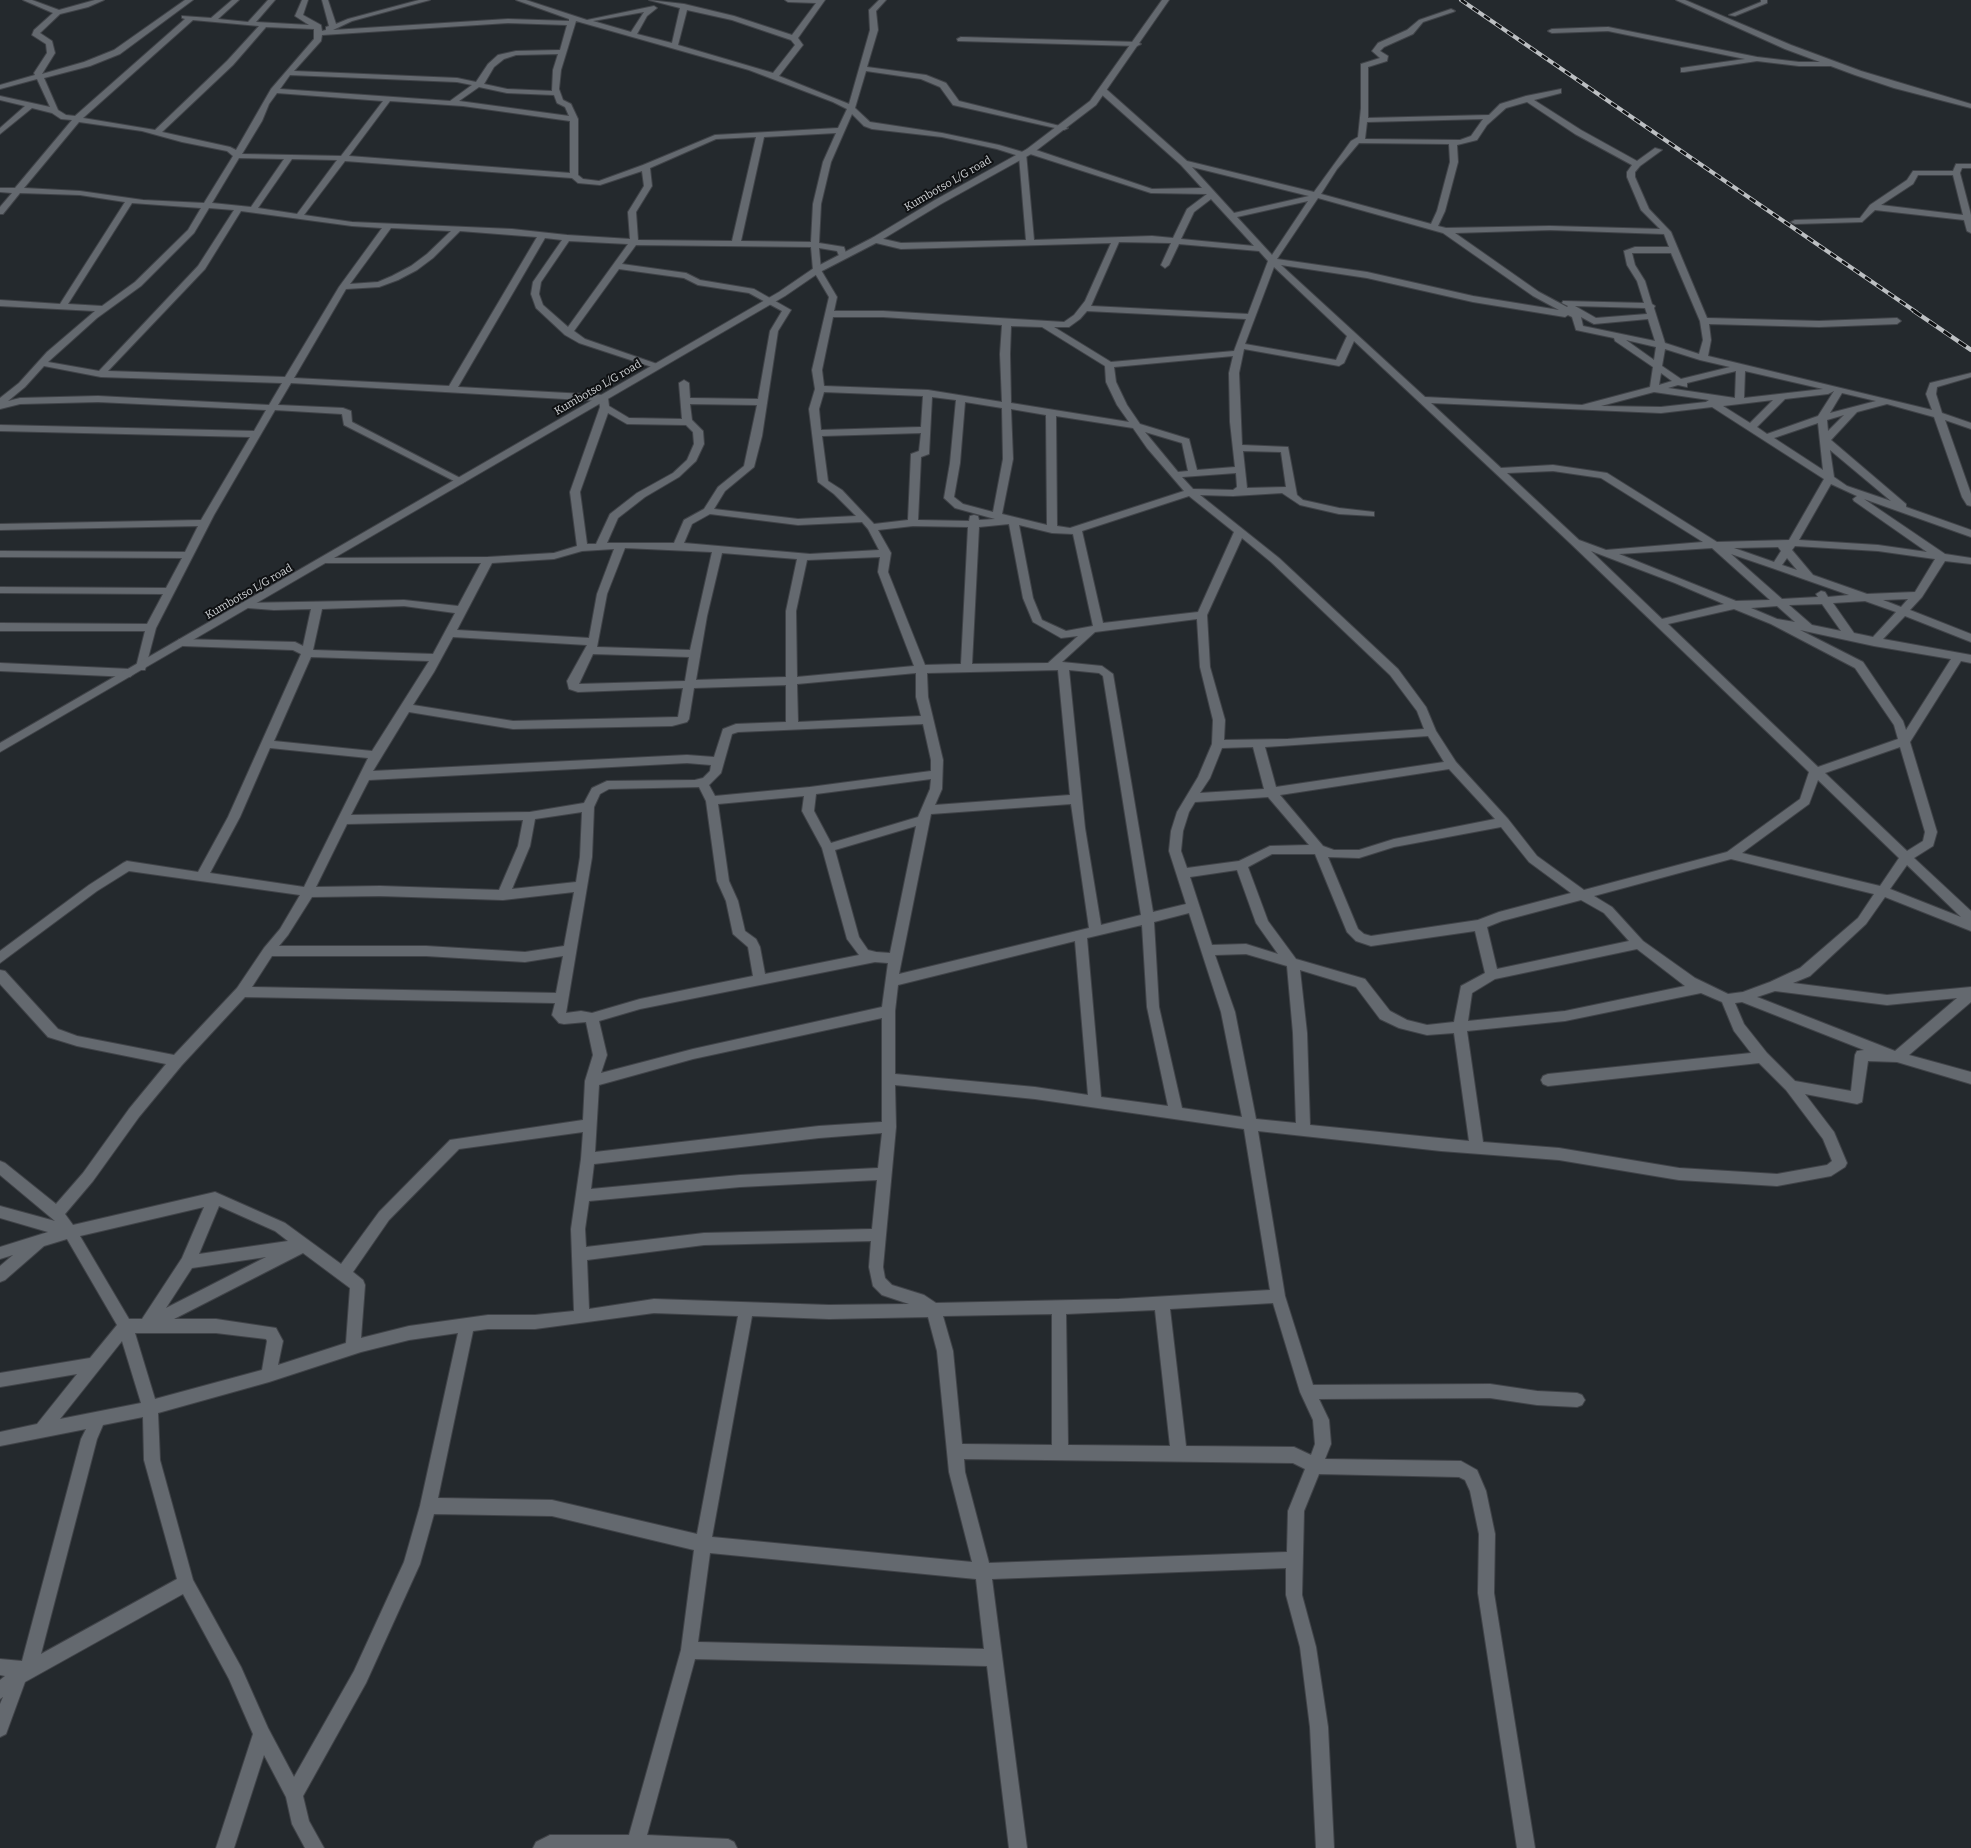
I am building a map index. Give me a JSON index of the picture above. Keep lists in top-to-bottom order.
{
  "streets": {
    "street": ["Kumbotso L/G road"]
  }
}
